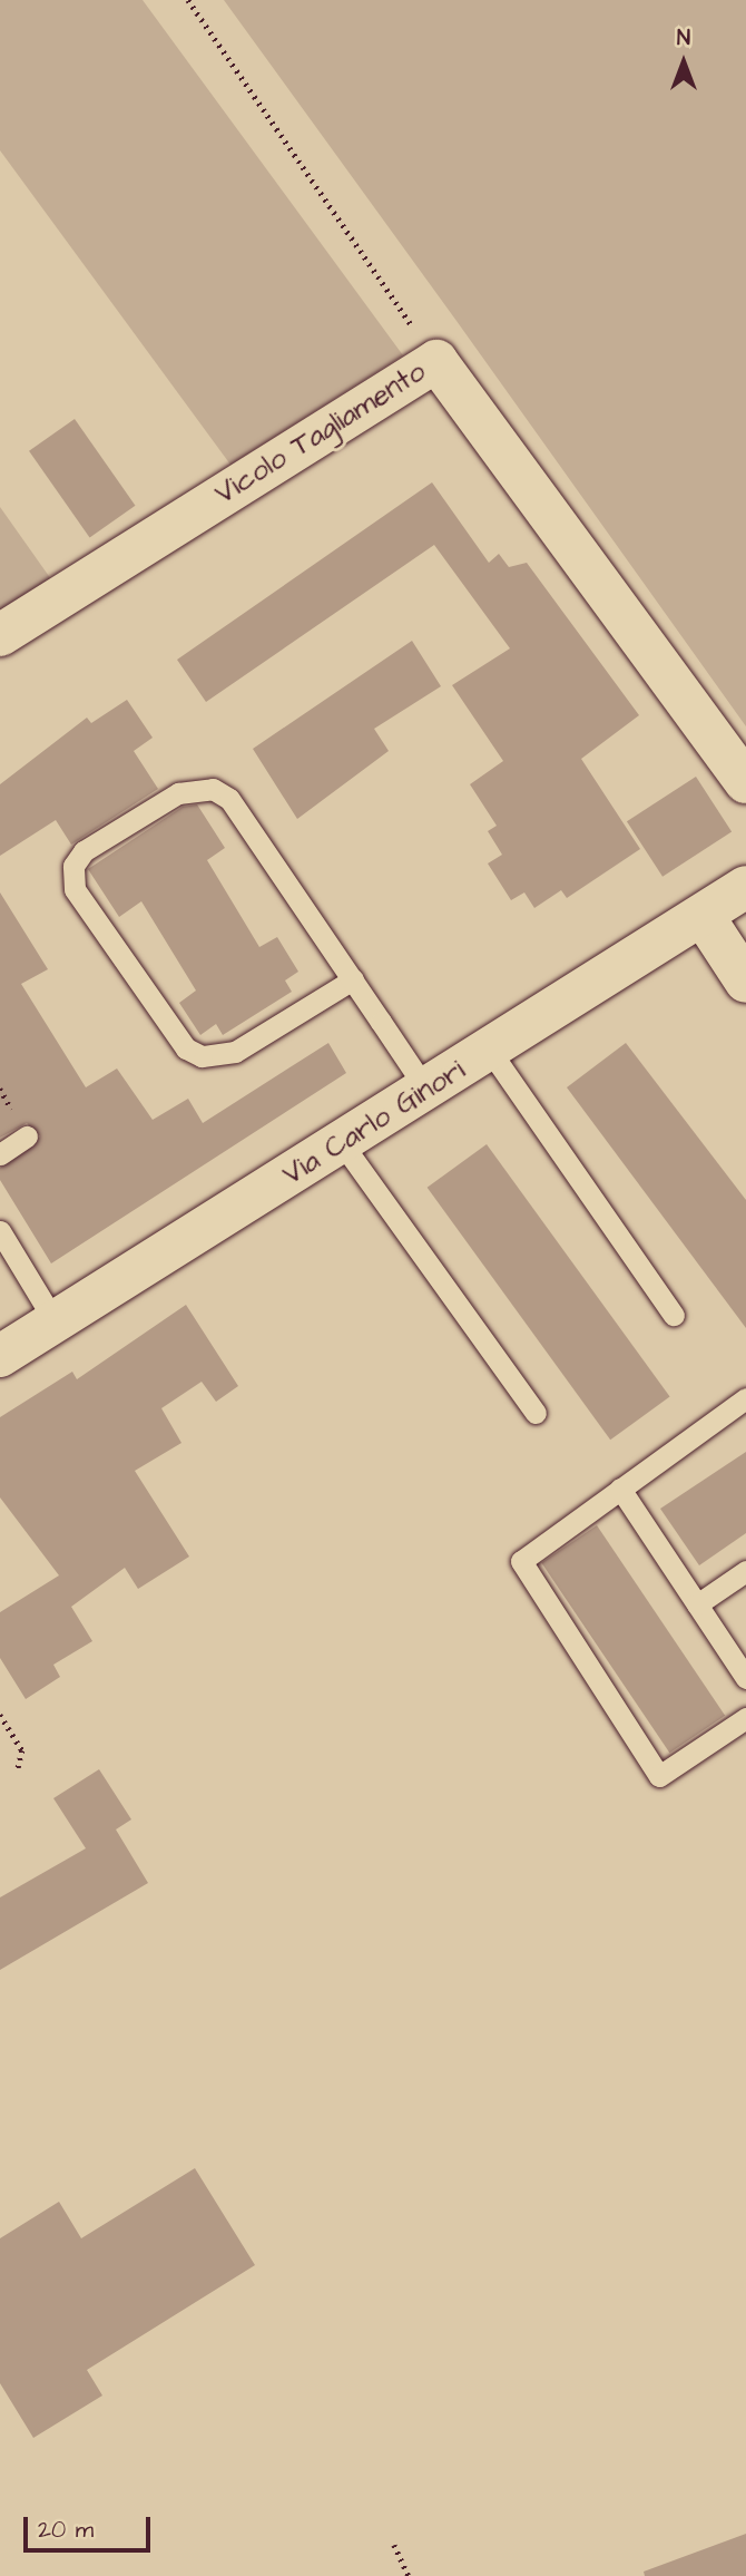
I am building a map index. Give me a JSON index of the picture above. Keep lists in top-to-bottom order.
{
  "streets": {
    "street": ["Vicolo Tagliamento", "Via Carlo Ginori"]
  },
  "scale_bar": "20 m",
  "north": "top"
}
